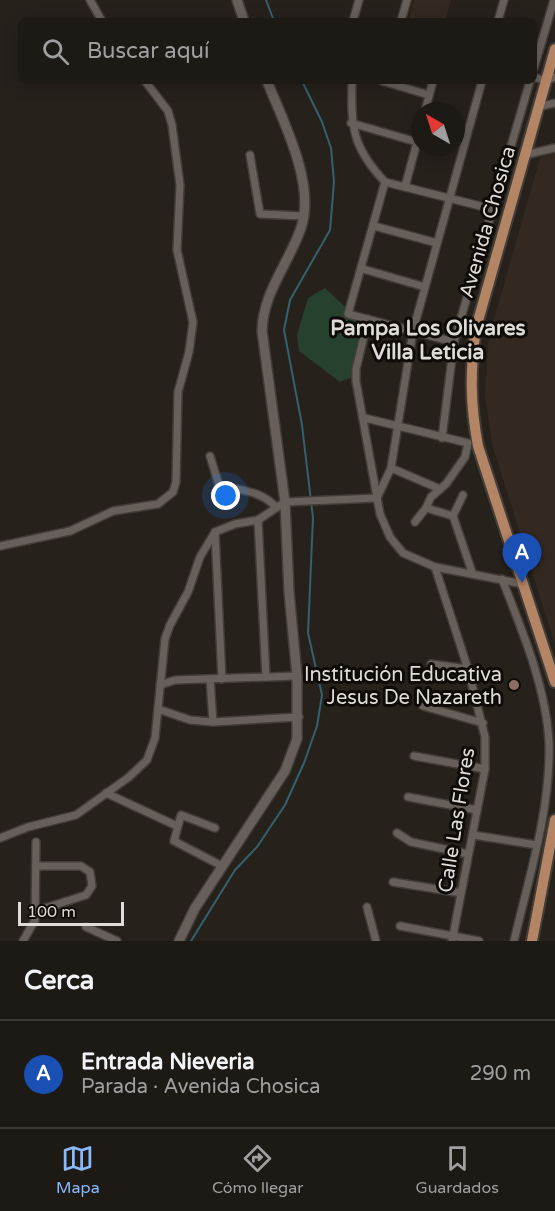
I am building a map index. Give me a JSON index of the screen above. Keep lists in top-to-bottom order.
{
  "streets": {
    "main road": ["Avenida Chosica"],
    "street": ["Calle Las Flores"]
  },
  "districts": ["Pampa Los Olivares Villa Leticia"],
  "places": ["Institución Educativa Jesus De Nazareth"],
  "scale_bar": "100 m",
  "north": "top left",
  "page": {
    "search": "Buscar aquí",
    "pins": "A",
    "scale": "100 m",
    "heading": "Cerca",
    "list": [
      {
        "mark": "A",
        "name": "Entrada Nieveria",
        "note": "Parada · Avenida Chosica",
        "value": "290 m"
      }
    ],
    "nav": ["Mapa", "Cómo llegar", "Guardados"]
  }
}
